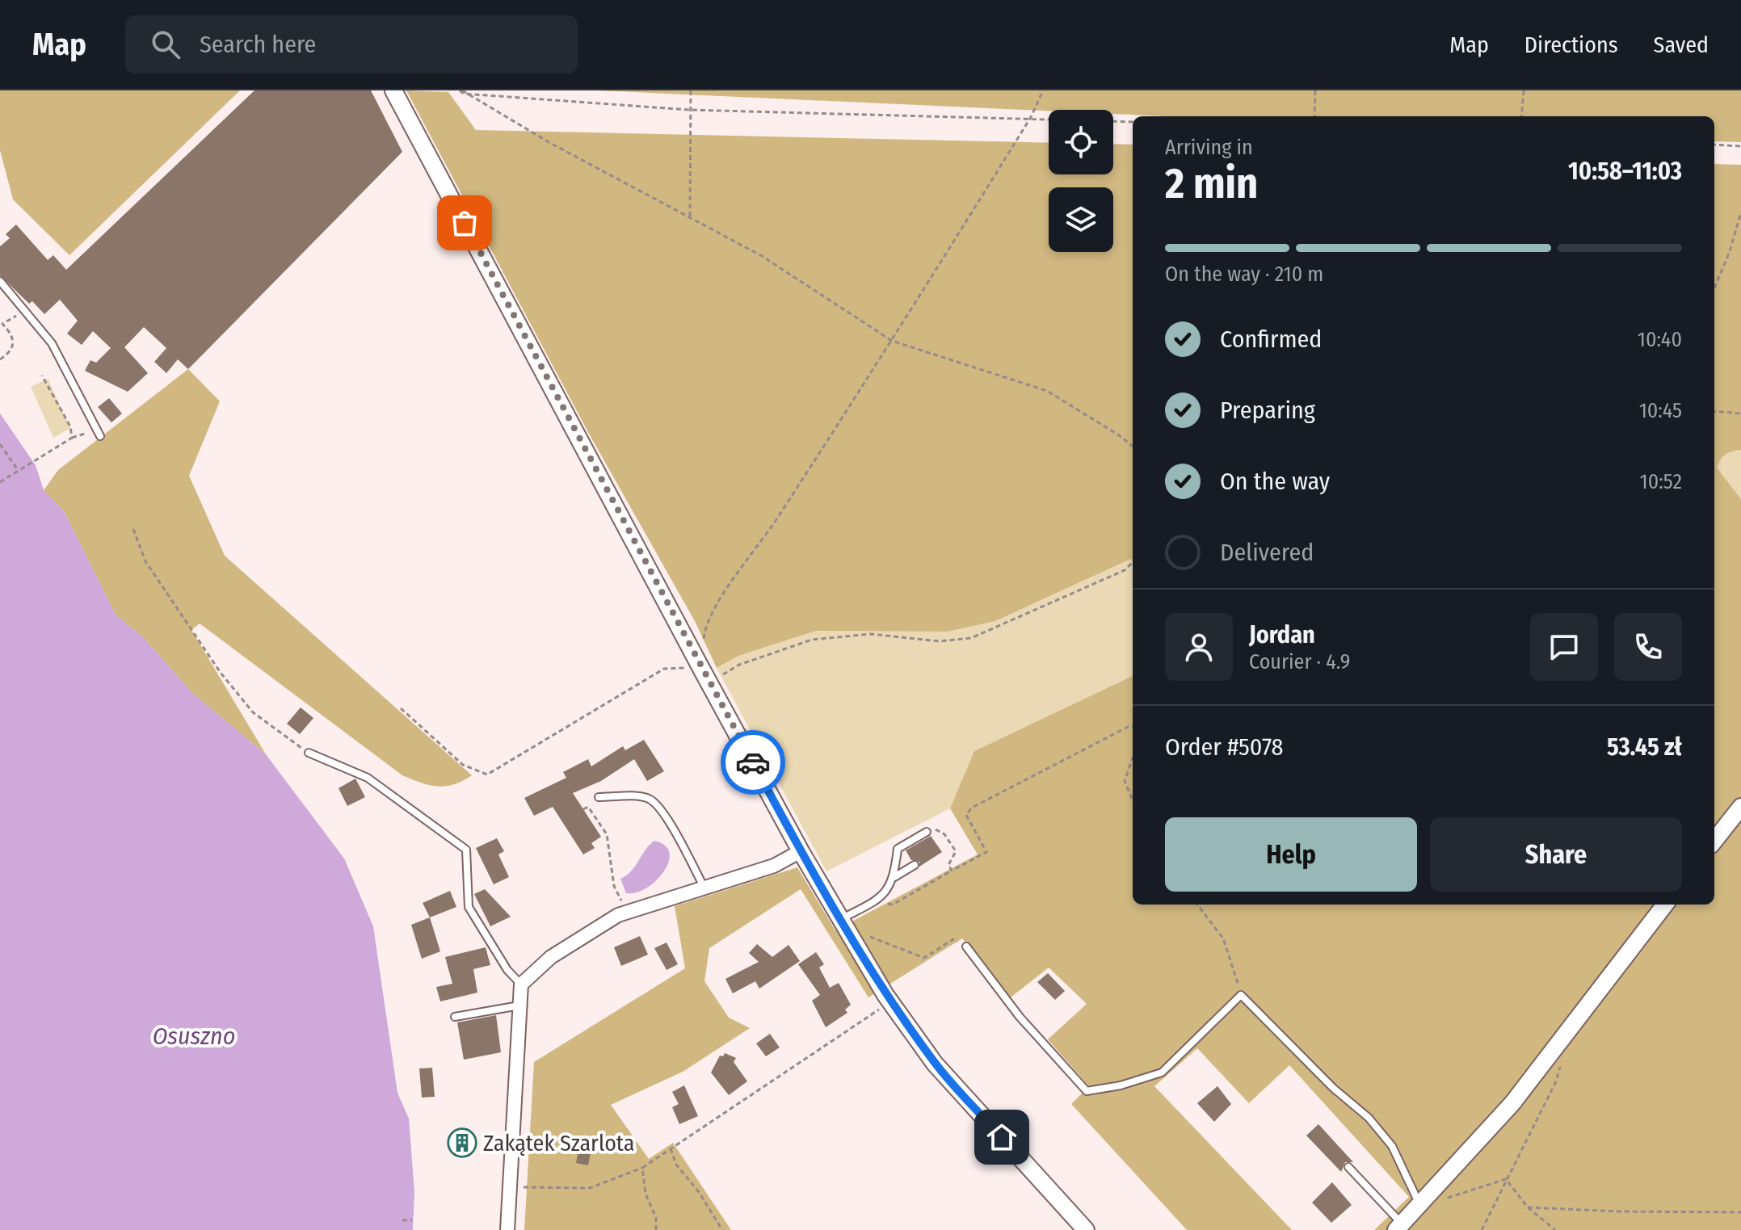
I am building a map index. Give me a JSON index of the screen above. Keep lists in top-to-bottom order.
{
  "water": ["Osuszno"],
  "places": {
    "building": ["Zakątek Szarlota"]
  },
  "page": {
    "header": "Map",
    "search": "Search here",
    "nav": ["Map", "Directions", "Saved"],
    "heading": ["2 min", "Arriving in", "10:58–11:03"],
    "panel": [
      "Jordan",
      "Courier · 4.9",
      "Order #5078",
      "53.45 zł"
    ],
    "bar": "On the way · 210 m",
    "list": [
      ["Confirmed", "10:40"],
      ["Preparing", "10:45"],
      ["On the way", "10:52"],
      "Delivered"
    ],
    "buttons": ["Help", "Share"]
  }
}
